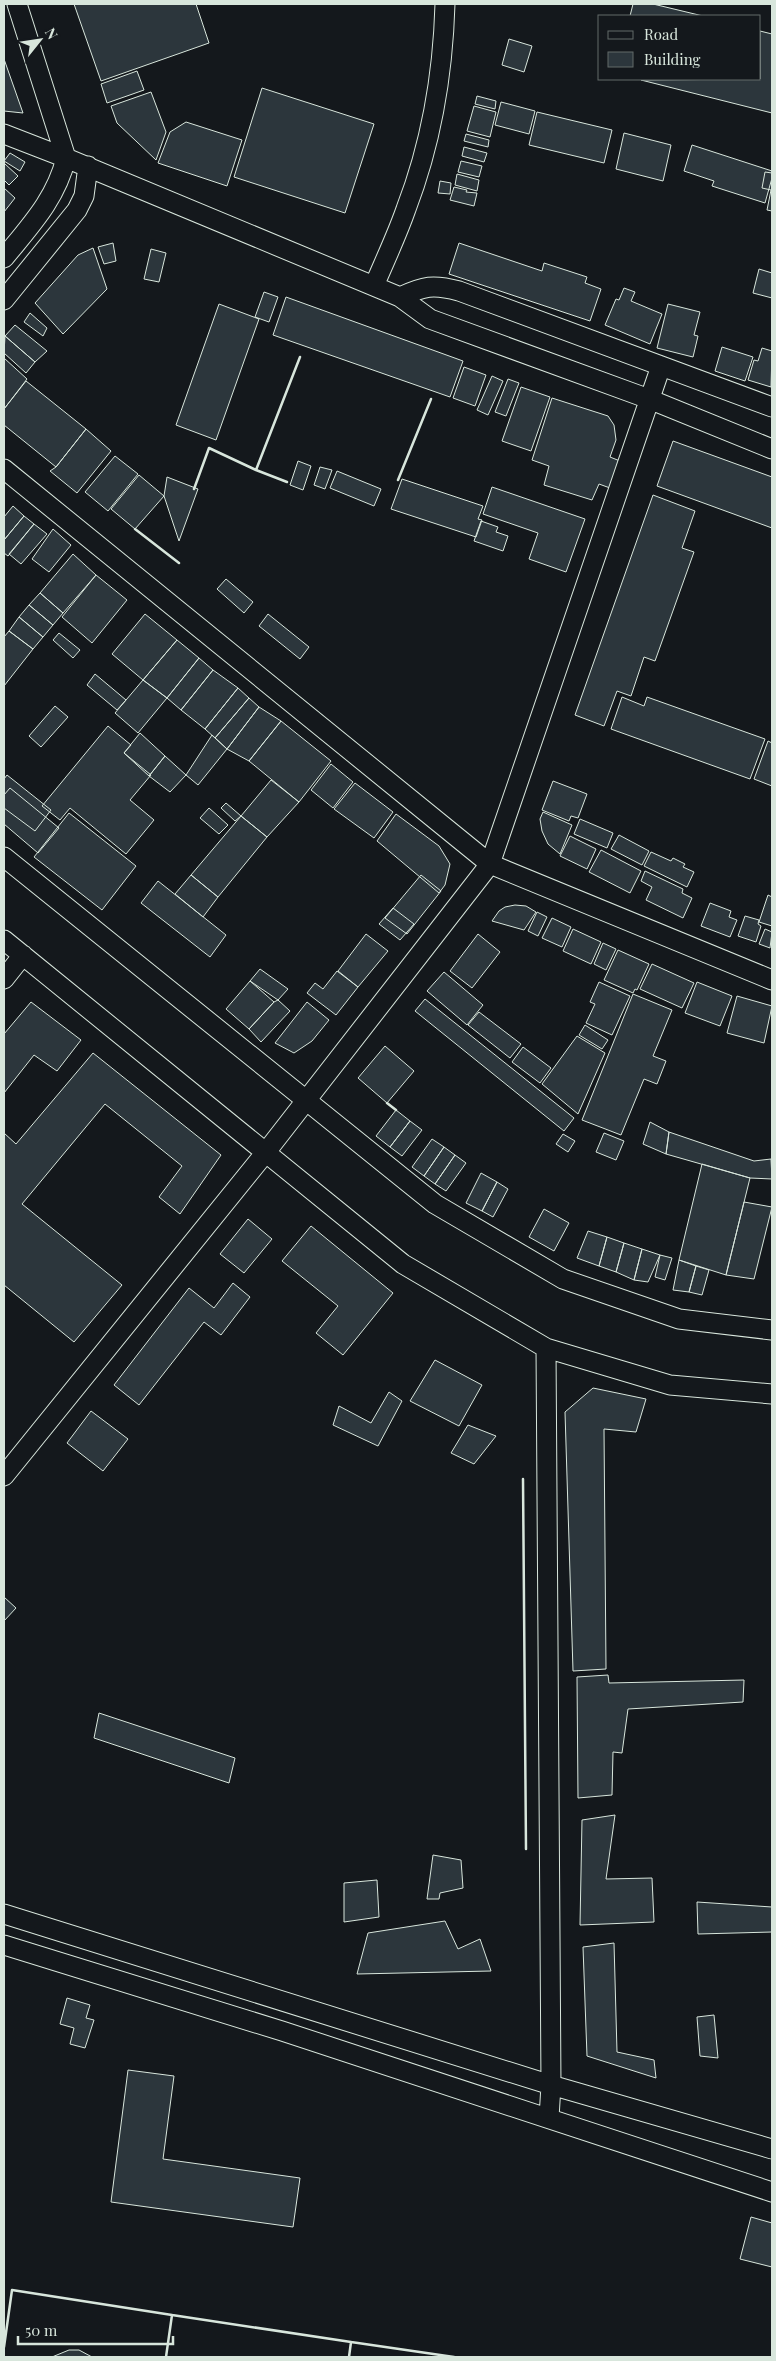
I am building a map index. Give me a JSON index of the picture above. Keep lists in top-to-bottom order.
{
  "legend": ["Road", "Building"],
  "scale_bar": "50 m",
  "north": "top right"
}
